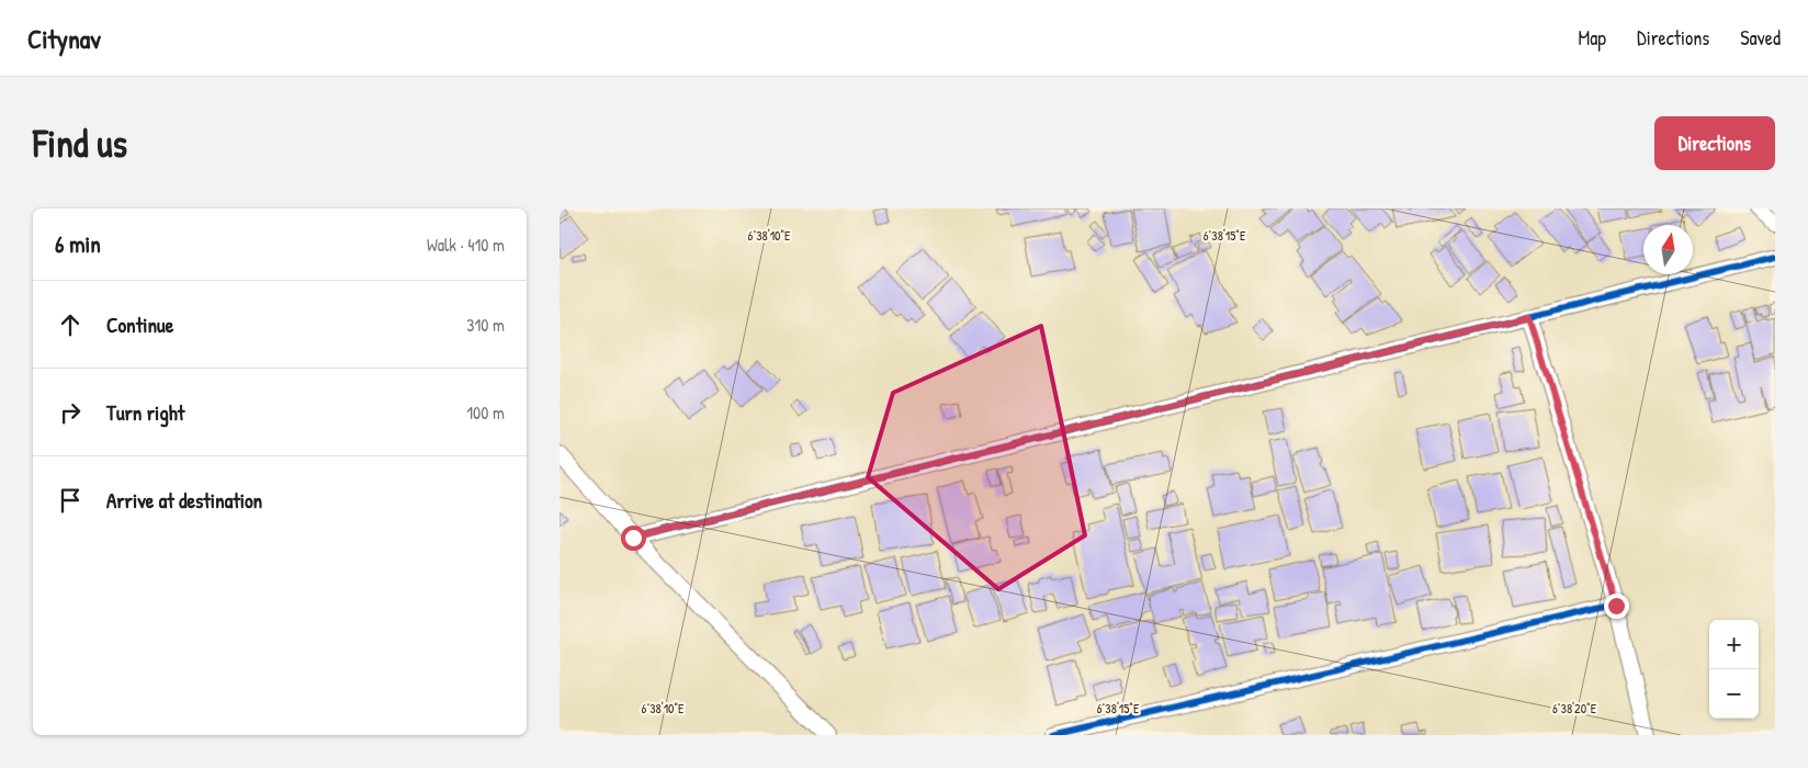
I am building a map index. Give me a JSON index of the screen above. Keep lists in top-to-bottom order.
{
  "north": "top",
  "page": {
    "header": "Citynav",
    "nav": ["Map", "Directions", "Saved"],
    "buttons": "Directions",
    "title": "Find us",
    "heading": ["6 min", "Walk · 410 m"],
    "list": [
      ["Continue", "310 m"],
      ["Turn right", "100 m"],
      "Arrive at destination"
    ],
    "map_buttons": ["+", "−"]
  },
  "coordinates": ["6°38'10\"E", "6°38'15\"E", "6°38'20\"E"]
}
